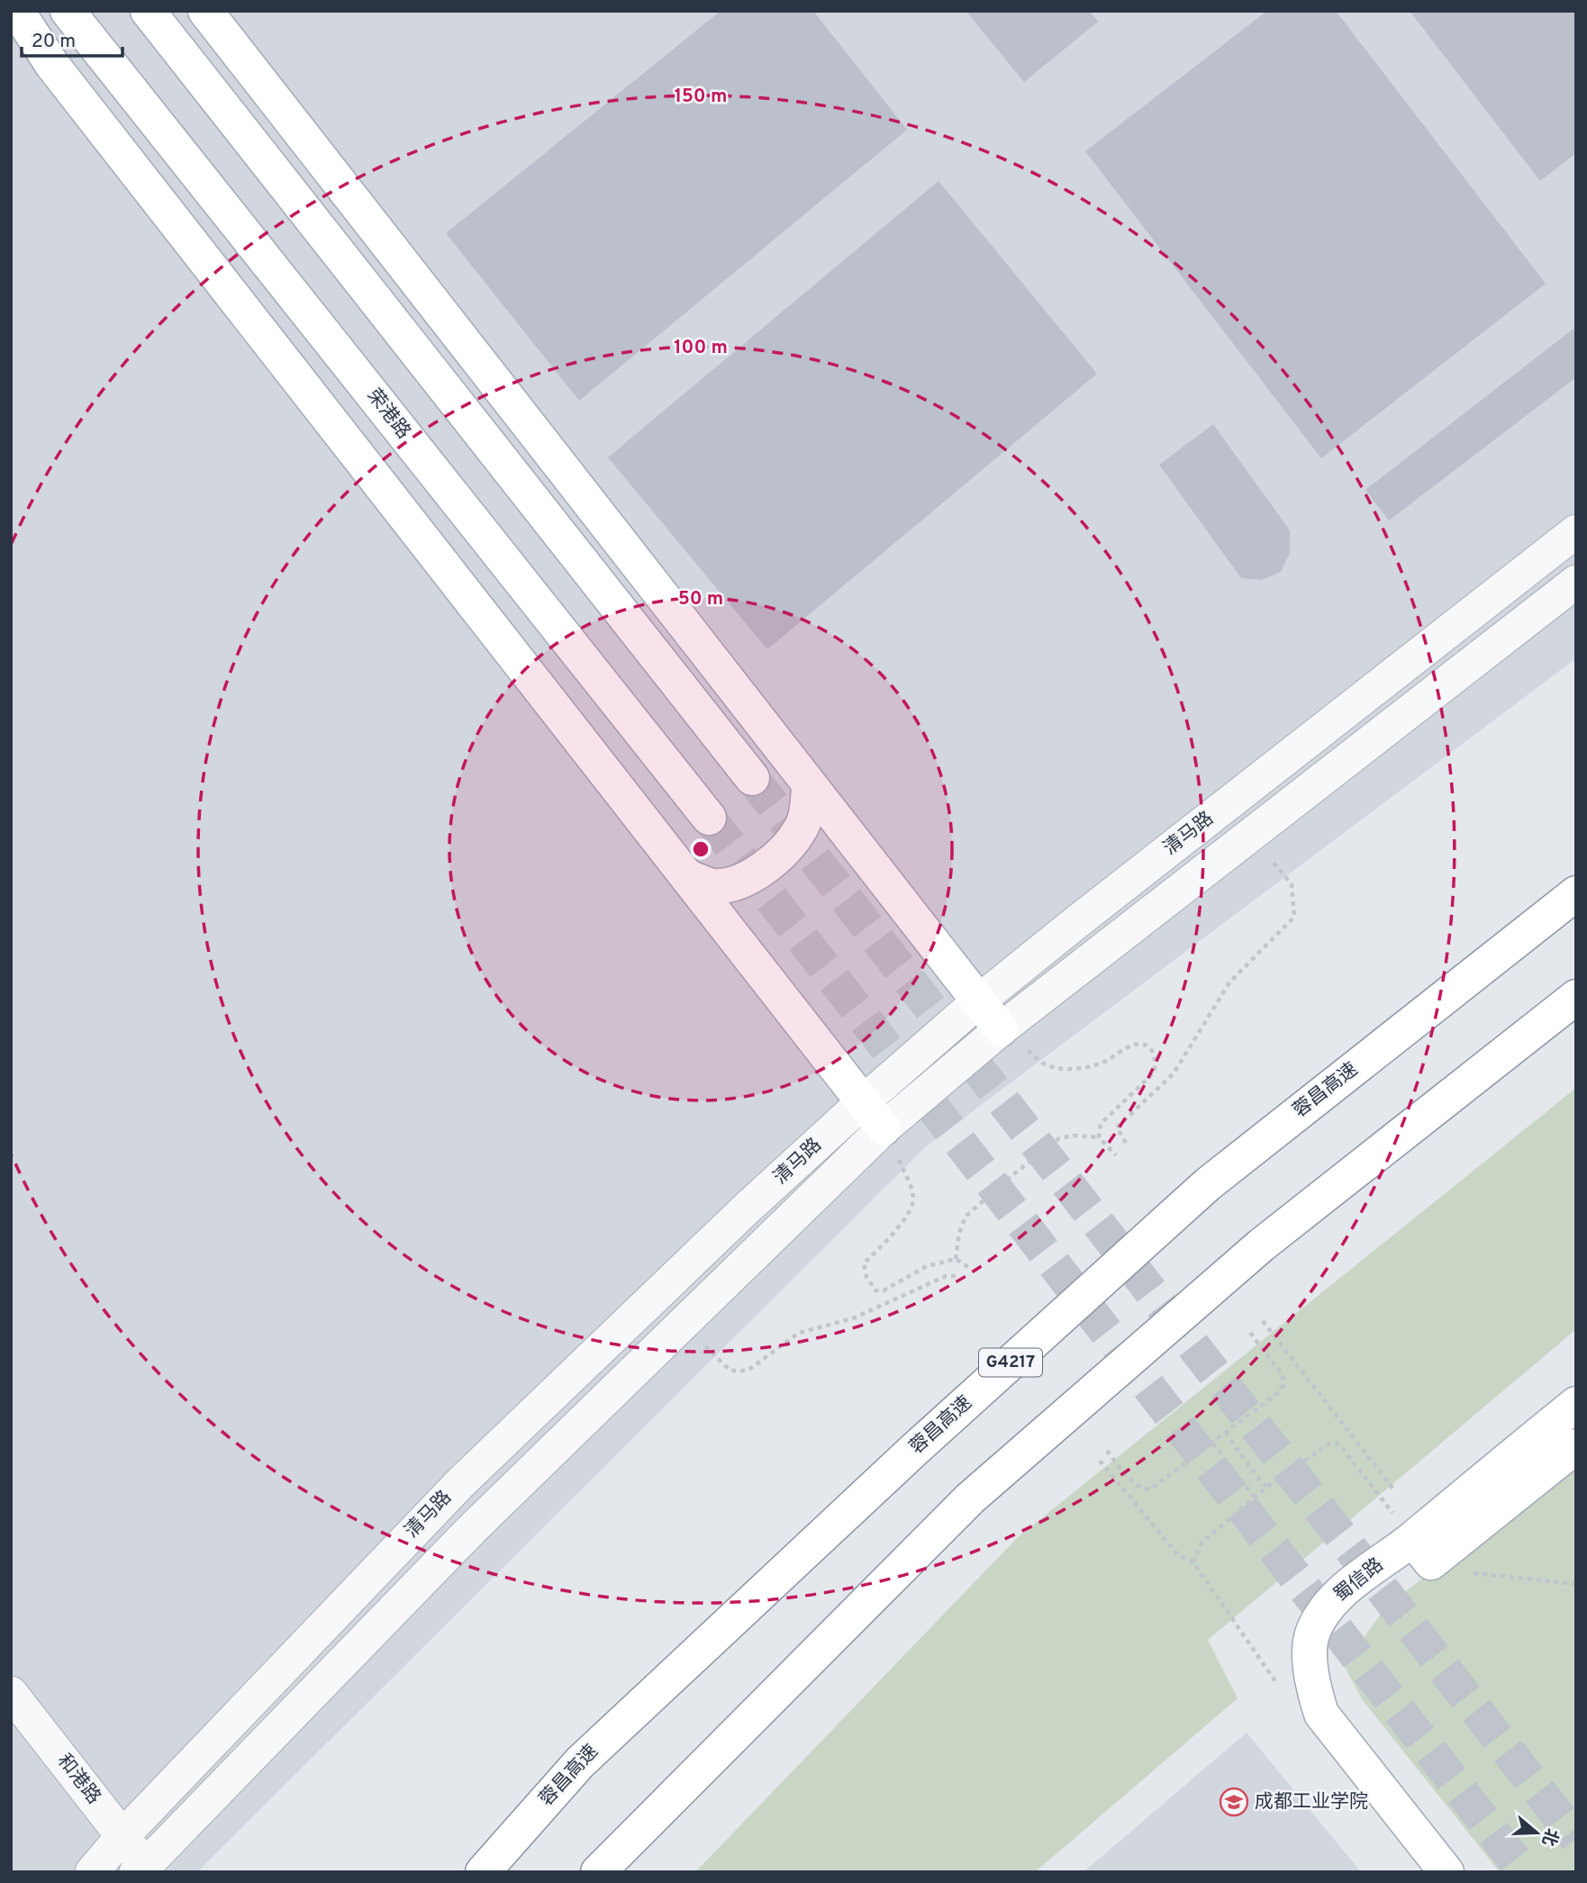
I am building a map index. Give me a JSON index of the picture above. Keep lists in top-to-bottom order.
{
  "streets": {
    "main road": [
      "荣港路",
      "蓉昌高速",
      "G4217",
      "蜀信路"
    ],
    "street": ["清马路", "和港路"]
  },
  "crossings": [
    ["清马路", "和港路"]
  ],
  "places": {
    "school or university": ["成都工业学院"]
  },
  "scale_bar": "20 m",
  "north": "right",
  "rings": ["150 m", "100 m", "50 m"]
}
